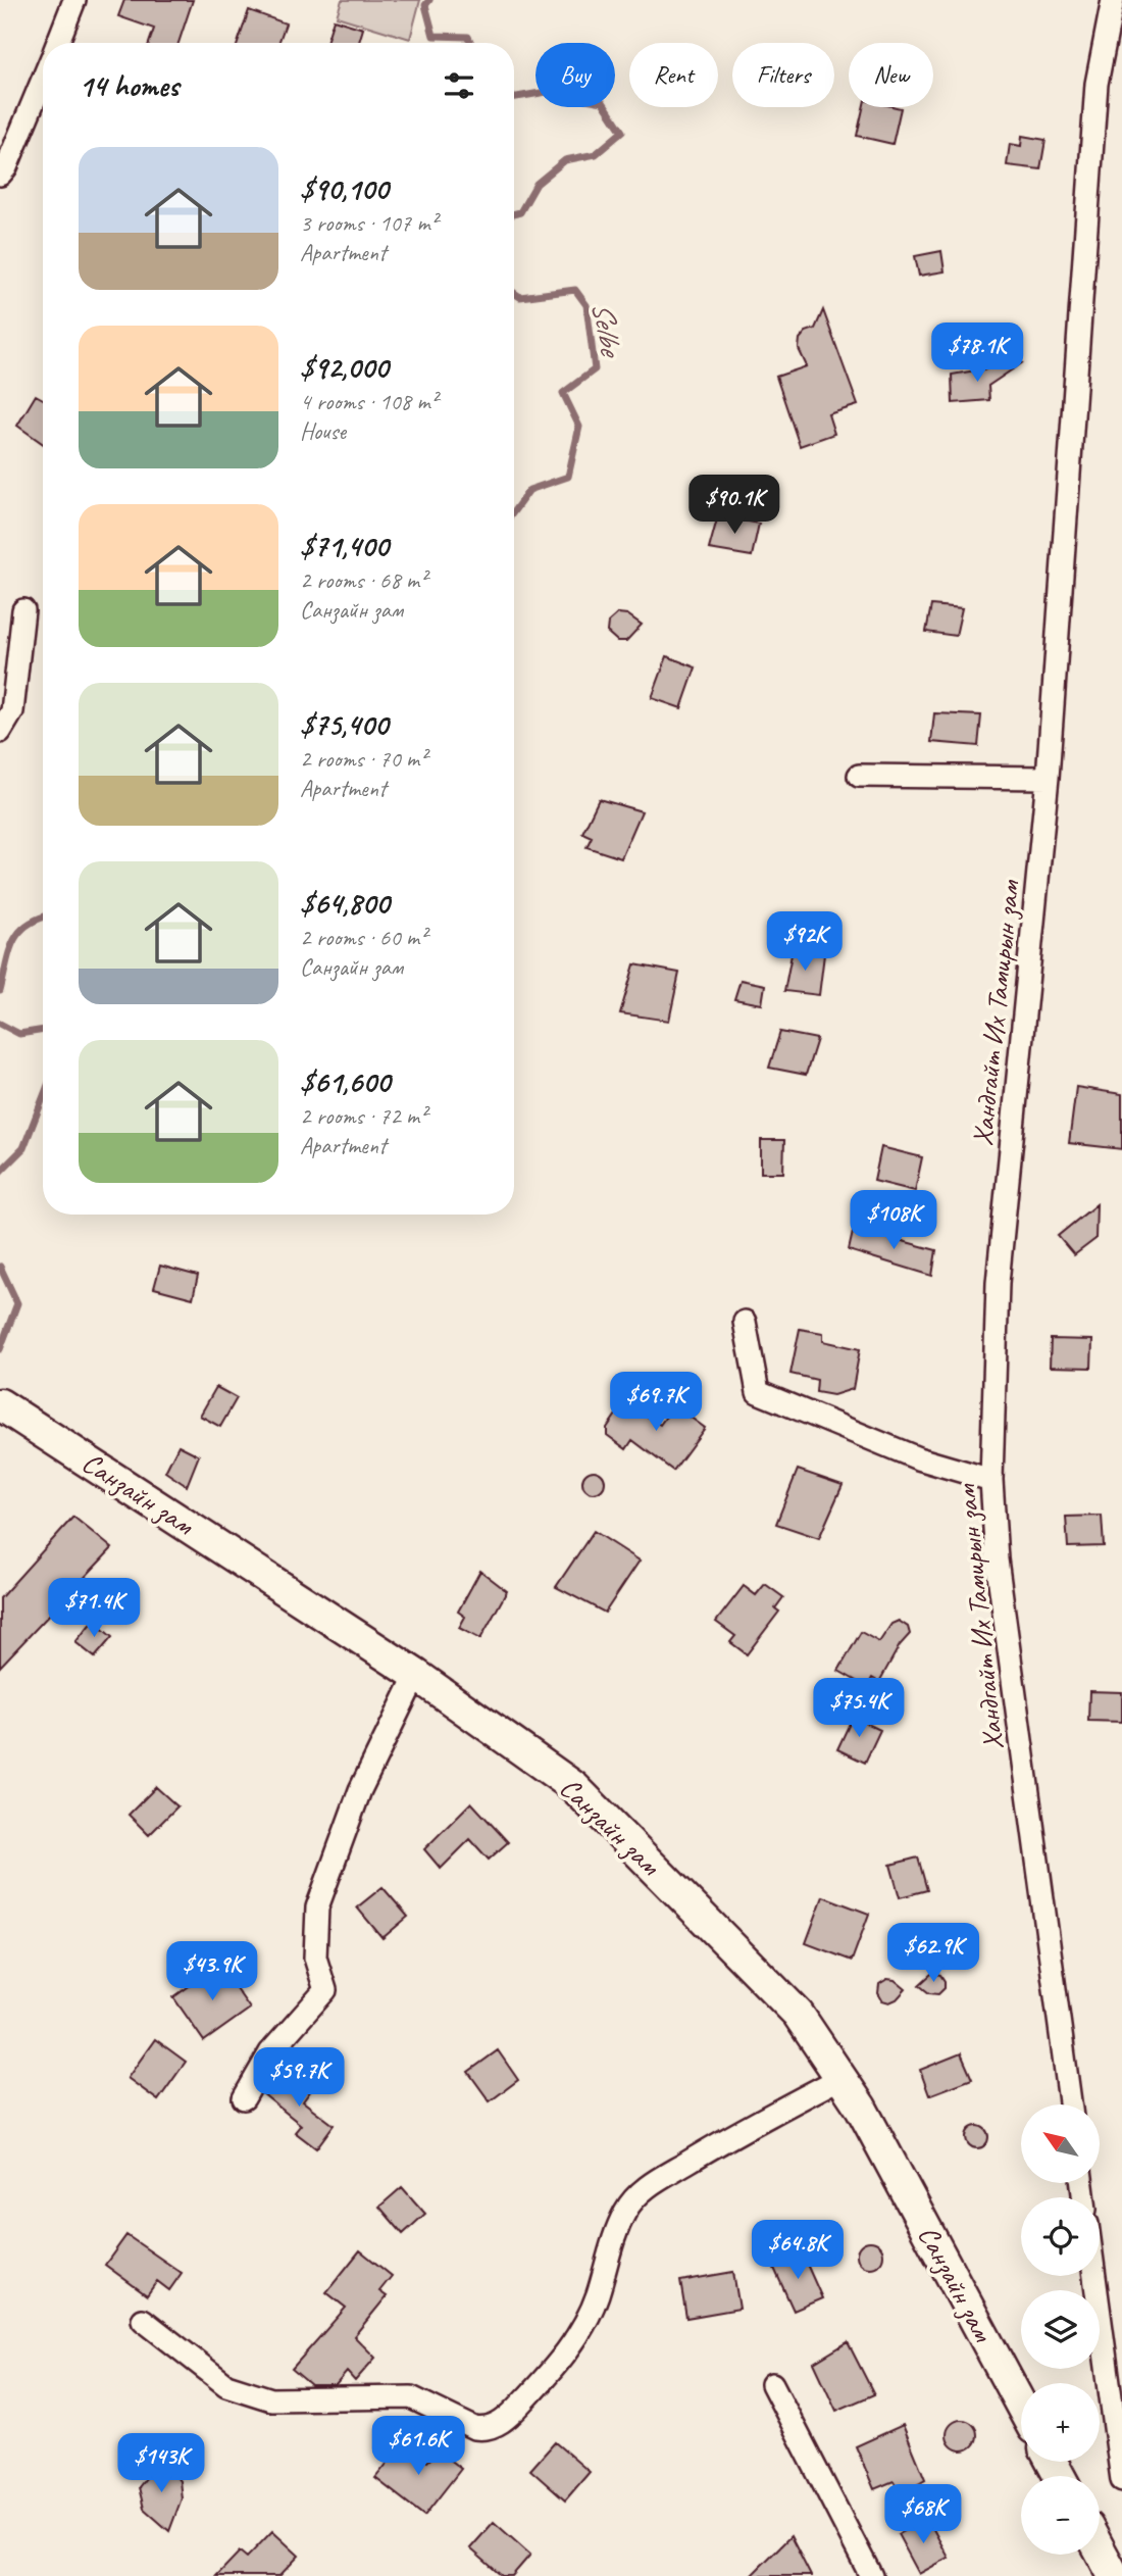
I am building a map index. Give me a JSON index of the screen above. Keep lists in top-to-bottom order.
{
  "streets": {
    "main road": ["Санзайн зам"],
    "street": ["Хандгайт Их Тамирын зам"]
  },
  "water": ["Selbe"],
  "north": "top left",
  "page": {
    "chip": [
      "Buy",
      "Rent",
      "Filters",
      "New"
    ],
    "heading": "14 homes",
    "list": [
      {
        "name": "$90,100",
        "note": "3 rooms · 107 m² · Apartment"
      },
      {
        "name": "$92,000",
        "note": "4 rooms · 108 m² · House"
      },
      {
        "name": "$71,400",
        "note": "2 rooms · 68 m² · Санзайн зам"
      },
      {
        "name": "$75,400",
        "note": "2 rooms · 70 m² · Apartment"
      },
      {
        "name": "$64,800",
        "note": "2 rooms · 60 m² · Санзайн зам"
      },
      {
        "name": "$61,600",
        "note": "2 rooms · 72 m² · Apartment"
      }
    ],
    "price": [
      "$78.1K",
      "$90.1K",
      "$92K",
      "$108K",
      "$69.7K",
      "$71.4K",
      "$75.4K",
      "$62.9K",
      "$43.9K",
      "$59.7K",
      "$64.8K",
      "$61.6K",
      "$143K",
      "$68K"
    ],
    "map_buttons": ["+", "−"]
  }
}
